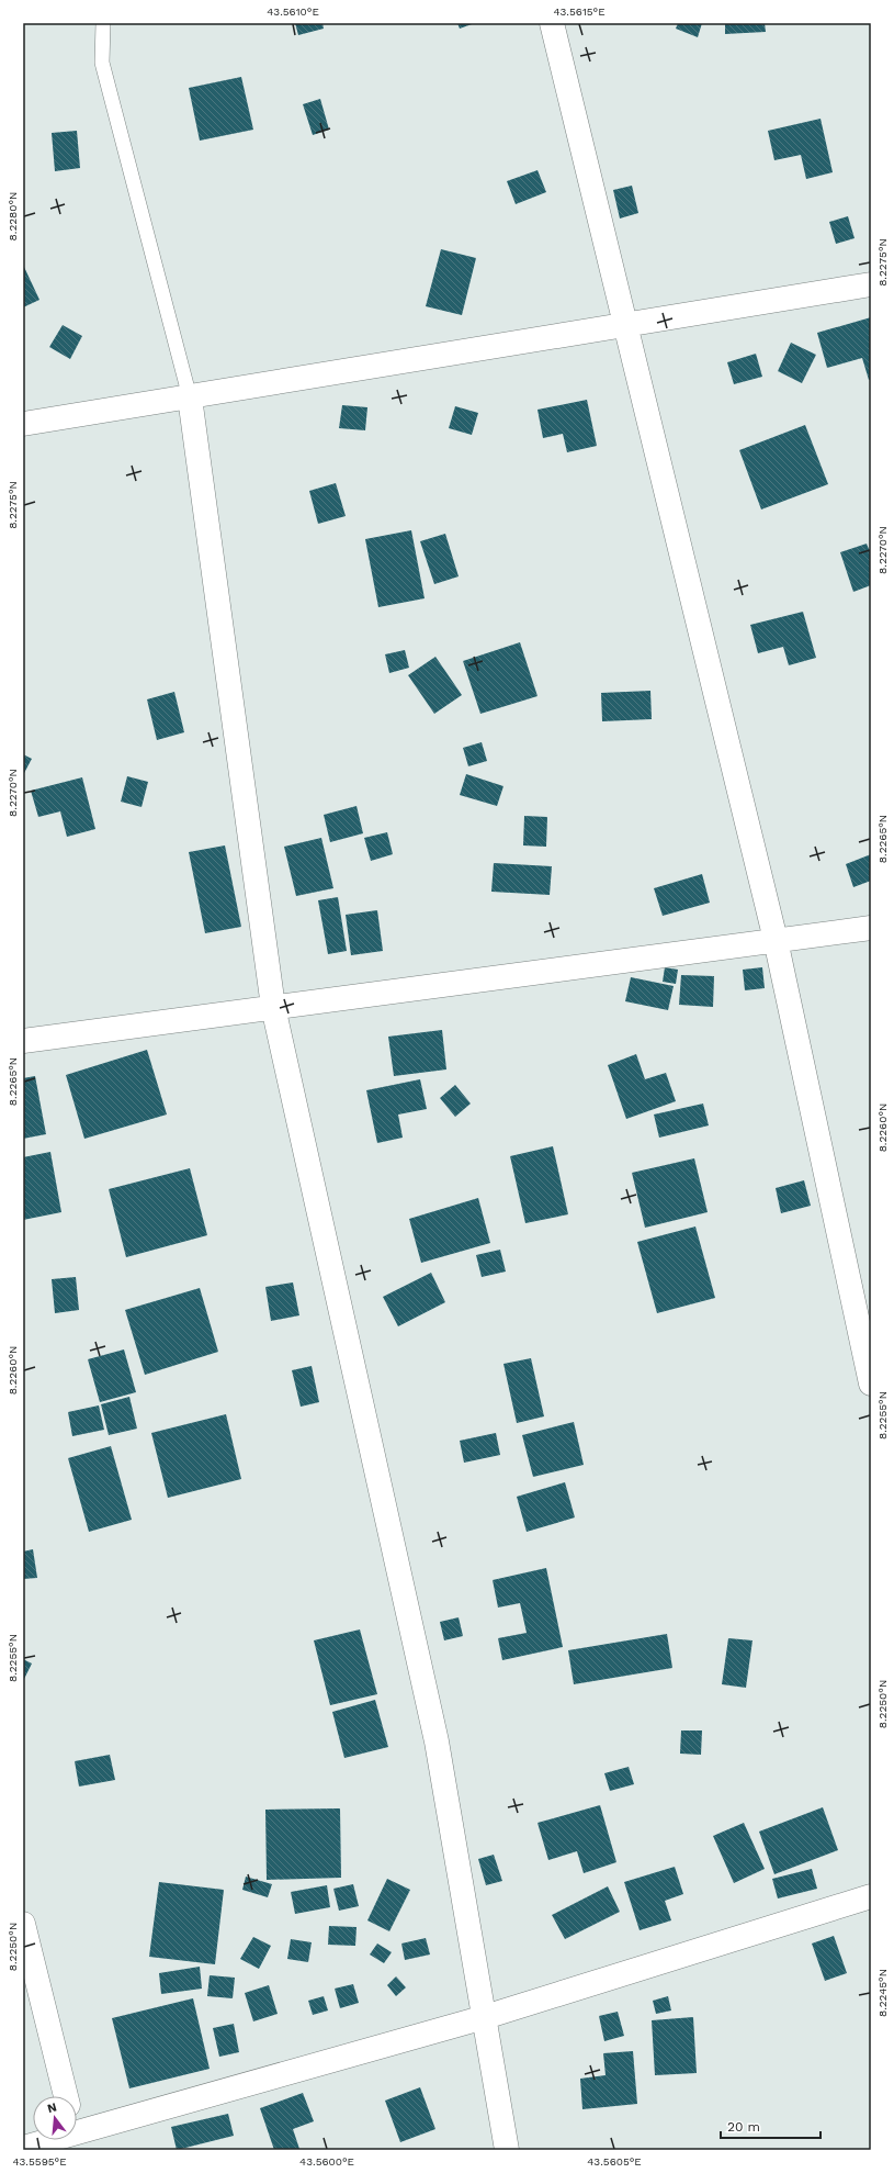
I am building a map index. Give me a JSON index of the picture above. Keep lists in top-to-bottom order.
{
  "scale_bar": "20 m",
  "north": "top",
  "coordinates": [
    "43.5610°E",
    "43.5615°E",
    "8.2280°N",
    "8.2275°N",
    "8.2270°N",
    "8.2265°N",
    "8.2260°N",
    "8.2255°N",
    "8.2250°N",
    "8.2245°N",
    "43.5595°E",
    "43.5600°E",
    "43.5605°E"
  ]
}
